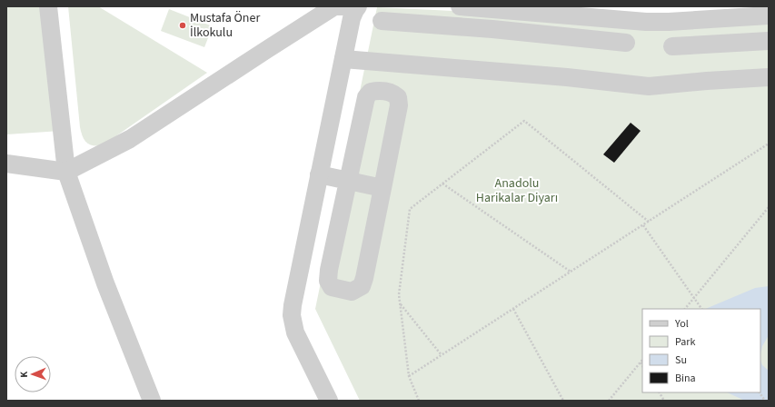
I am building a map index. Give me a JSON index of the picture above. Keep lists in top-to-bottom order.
{
  "parks": ["Anadolu Harikalar Diyarı"],
  "places": ["Mustafa Öner İlkokulu"],
  "legend": [
    "Yol",
    "Park",
    "Su",
    "Bina"
  ],
  "north": "left"
}
